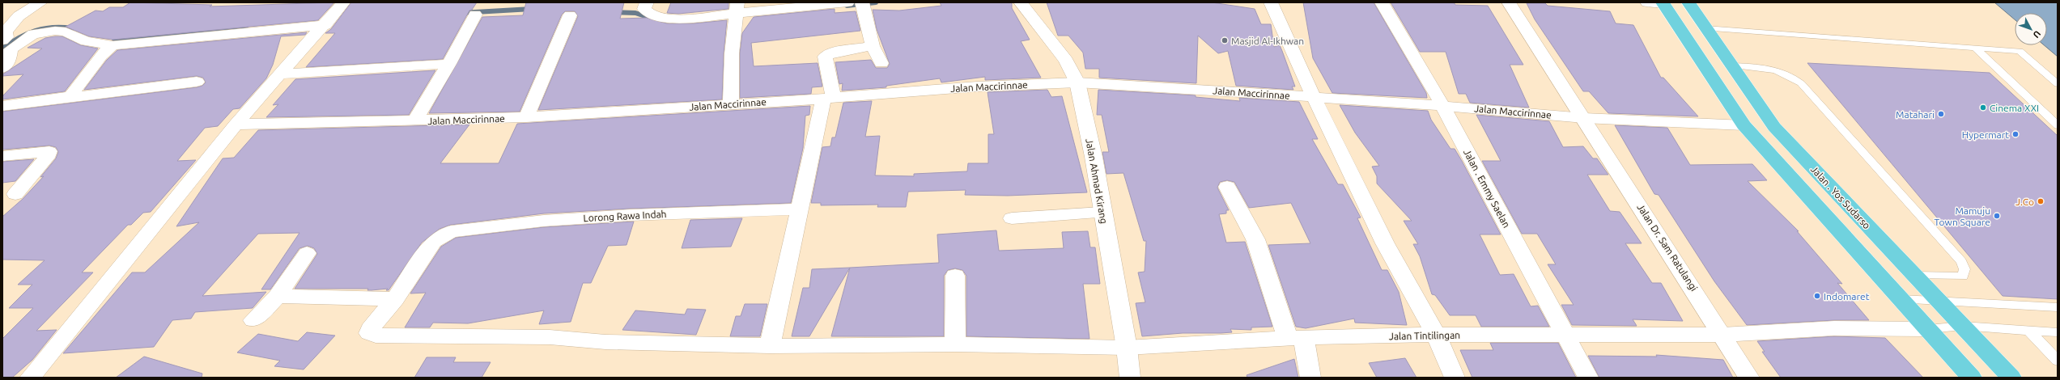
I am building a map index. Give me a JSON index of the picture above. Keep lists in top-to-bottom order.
{
  "streets": {
    "highway": ["Jalan . Yos Sudarso"],
    "street": [
      "Jalan Maccirinnae",
      "Jalan Ahmad Kirang",
      "Jalan . Emmy Saelan",
      "Lorong Rawa Indah",
      "Jalan Dr. Sam Ratulangi",
      "Jalan Tintilingan"
    ]
  },
  "crossings": [
    ["Jalan Maccirinnae", "Jalan Ahmad Kirang"],
    ["Jalan Maccirinnae", "Jalan . Emmy Saelan"],
    ["Jalan Maccirinnae", "Jalan Dr. Sam Ratulangi"],
    ["Jalan Ahmad Kirang", "Jalan Tintilingan"],
    ["Jalan . Emmy Saelan", "Jalan Tintilingan"],
    ["Lorong Rawa Indah", "Jalan Tintilingan"],
    ["Jalan Dr. Sam Ratulangi", "Jalan Tintilingan"]
  ],
  "places": [
    "Masjid Al-Ikhwan",
    "Cinema XXI",
    "Matahari",
    "Hypermart",
    "J.Co",
    "Mamuju Town Square",
    "Indomaret"
  ],
  "north": "bottom right"
}
